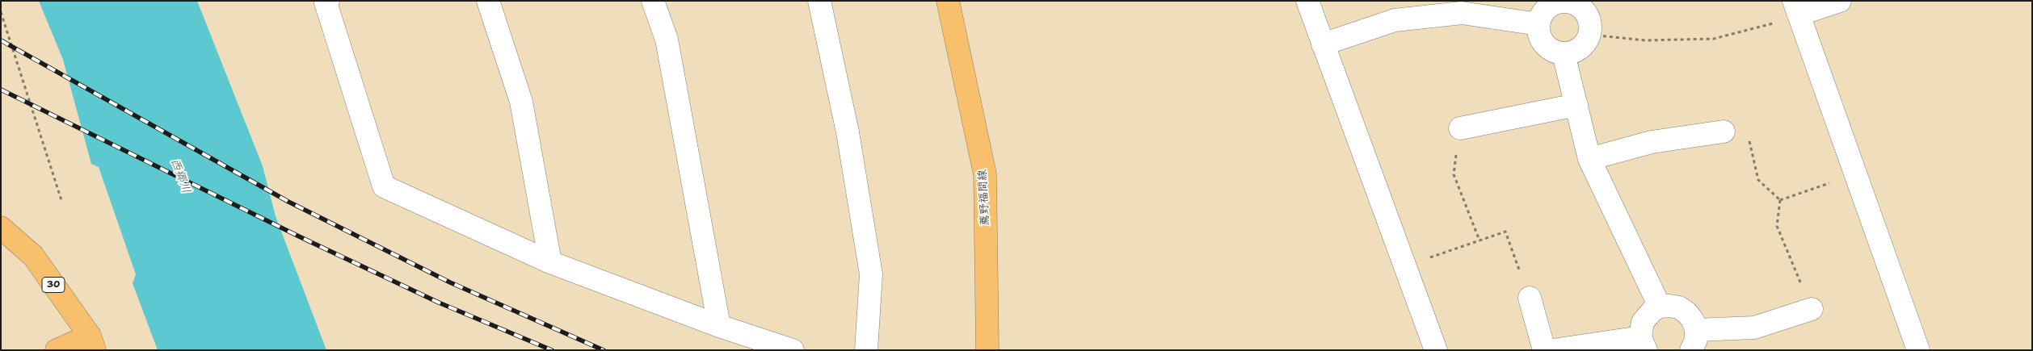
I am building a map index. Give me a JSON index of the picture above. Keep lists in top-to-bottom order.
{
  "streets": {
    "main road": ["薦野福間線", "30"]
  },
  "water": ["西郷川"]
}
